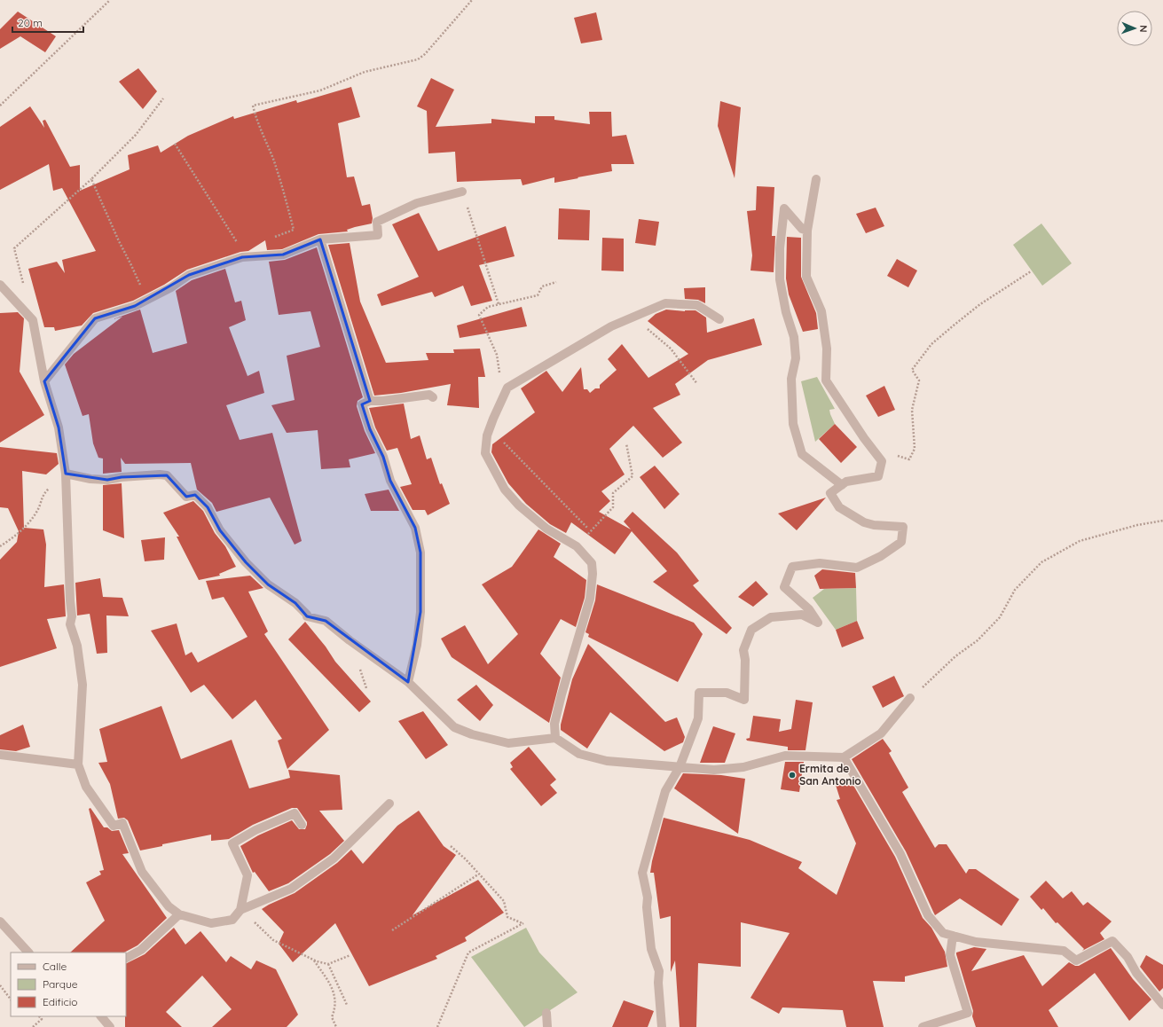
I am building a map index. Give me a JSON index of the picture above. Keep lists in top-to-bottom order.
{
  "places": ["Ermita de San Antonio"],
  "legend": ["Calle", "Parque", "Edificio"],
  "scale_bar": "20 m",
  "north": "right"
}
